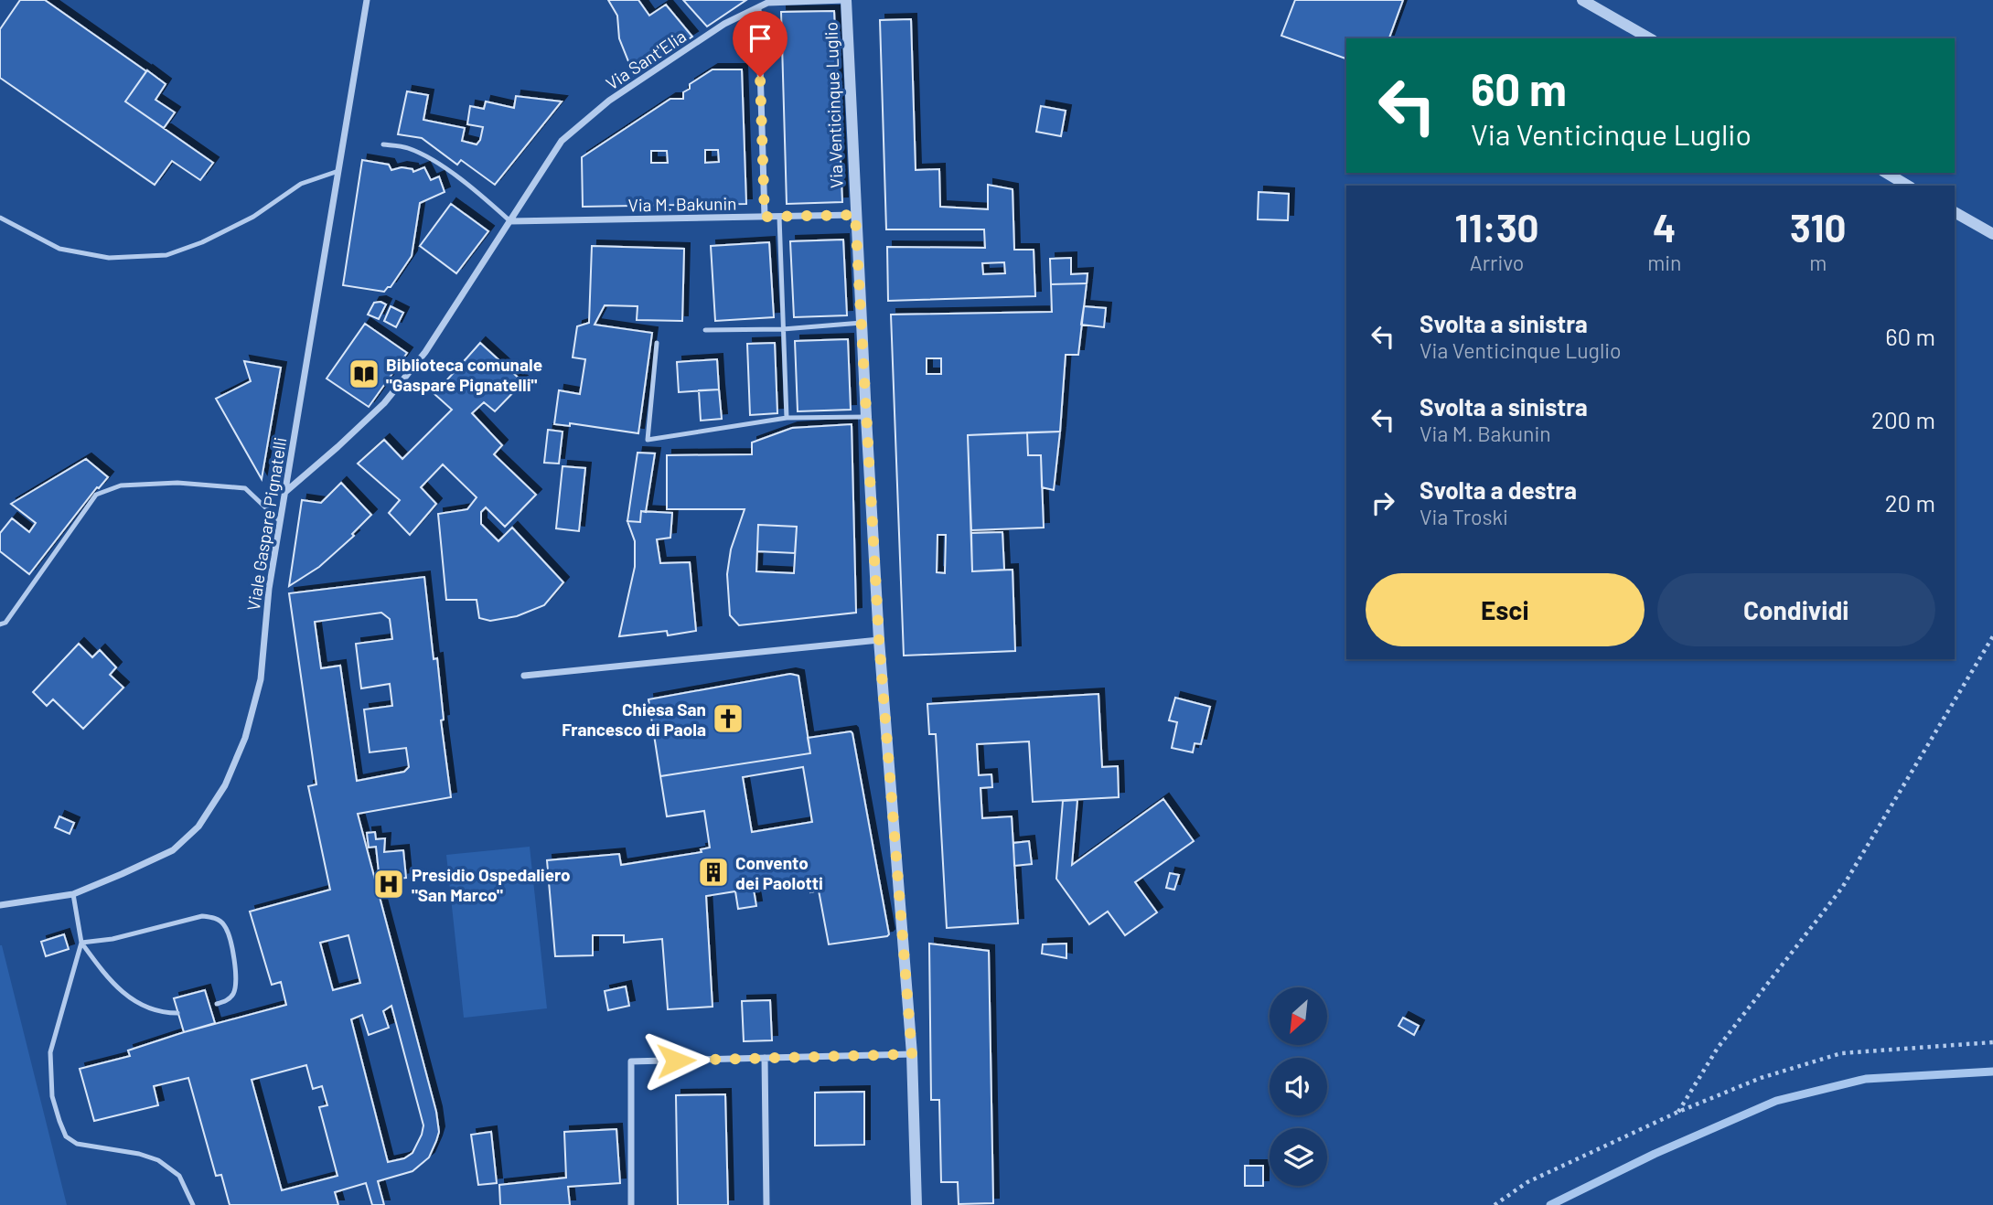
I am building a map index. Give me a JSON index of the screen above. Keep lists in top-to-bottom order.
{
  "streets": {
    "street": [
      "Via Sant'Elia",
      "Via Venticinque Luglio",
      "Via M. Bakunin",
      "Viale Gaspare Pignatelli"
    ]
  },
  "crossings": [
    ["Via Sant'Elia", "Via Venticinque Luglio"],
    ["Via Sant'Elia", "Via M. Bakunin"],
    ["Via Sant'Elia", "Viale Gaspare Pignatelli"],
    ["Via Venticinque Luglio", "Via M. Bakunin"]
  ],
  "places": {
    "library": ["Biblioteca comunale \"Gaspare Pignatelli\""],
    "church": ["Chiesa San Francesco di Paola"],
    "building": ["Convento dei Paolotti"],
    "hospital": ["Presidio Ospedaliero \"San Marco\""]
  },
  "north": "bottom left",
  "page": {
    "turn": ["60 m", "Via Venticinque Luglio"],
    "eta": [
      "11:30",
      "Arrivo",
      "4",
      "min",
      "310",
      "m"
    ],
    "list": [
      {
        "name": "Svolta a sinistra",
        "note": "Via Venticinque Luglio",
        "value": "60 m"
      },
      {
        "name": "Svolta a sinistra",
        "note": "Via M. Bakunin",
        "value": "200 m"
      },
      {
        "name": "Svolta a destra",
        "note": "Via Troski",
        "value": "20 m"
      }
    ],
    "buttons": ["Esci", "Condividi"]
  }
}
